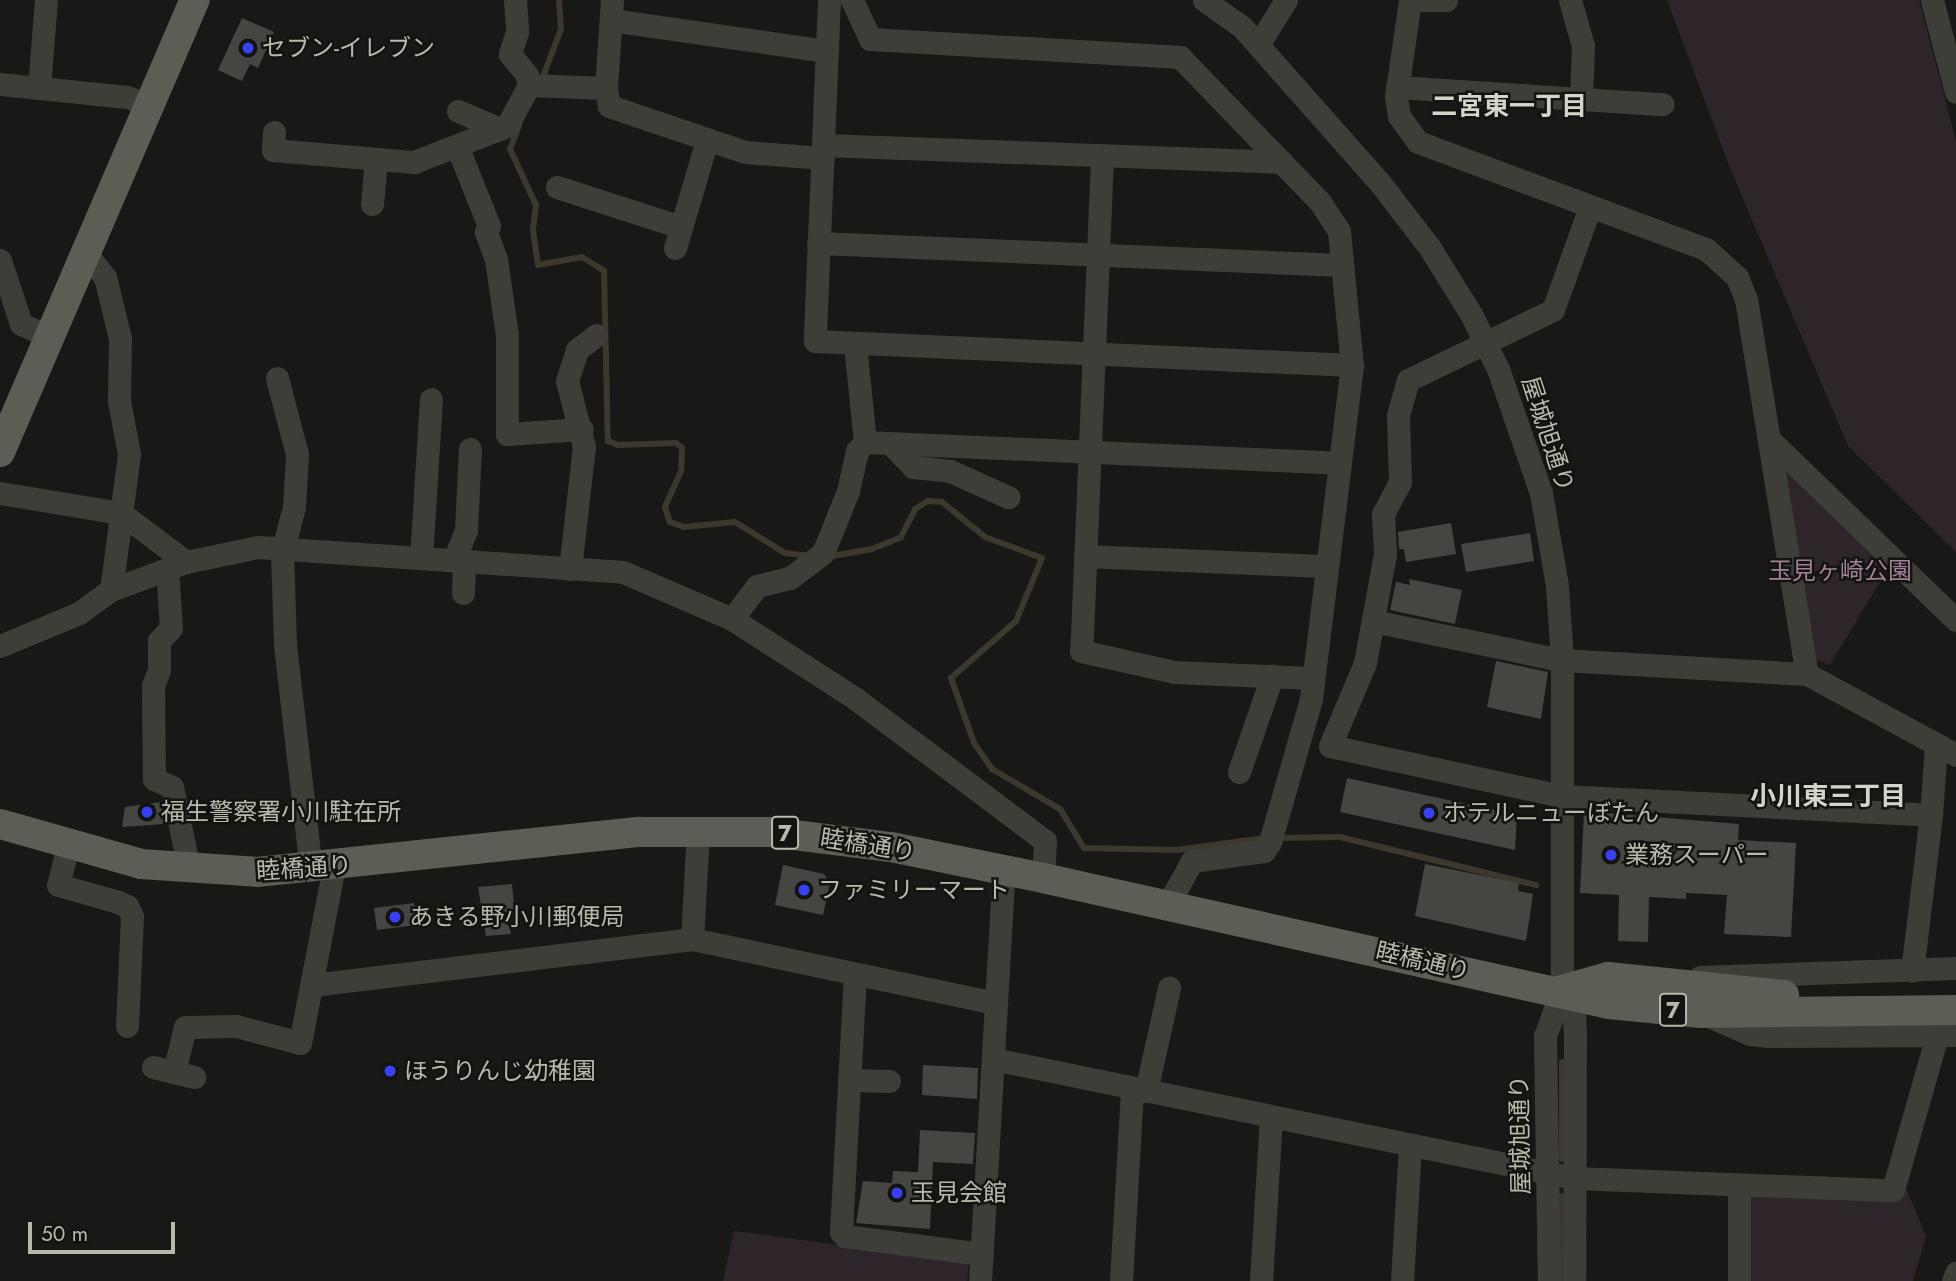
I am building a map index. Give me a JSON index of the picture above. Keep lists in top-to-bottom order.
{
  "streets": {
    "main road": ["7", "睦橋通り"],
    "street": ["屋城旭通り"]
  },
  "crossings": [
    ["屋城旭通り", "睦橋通り"]
  ],
  "districts": ["二宮東一丁目", "小川東三丁目"],
  "parks": ["玉見ヶ崎公園"],
  "places": [
    "セブン-イレブン",
    "福生警察署小川駐在所",
    "ホテルニューぼたん",
    "業務スーパー",
    "ファミリーマート",
    "あきる野小川郵便局",
    "ほうりんじ幼稚園",
    "玉見会館"
  ],
  "scale_bar": "50 m"
}
